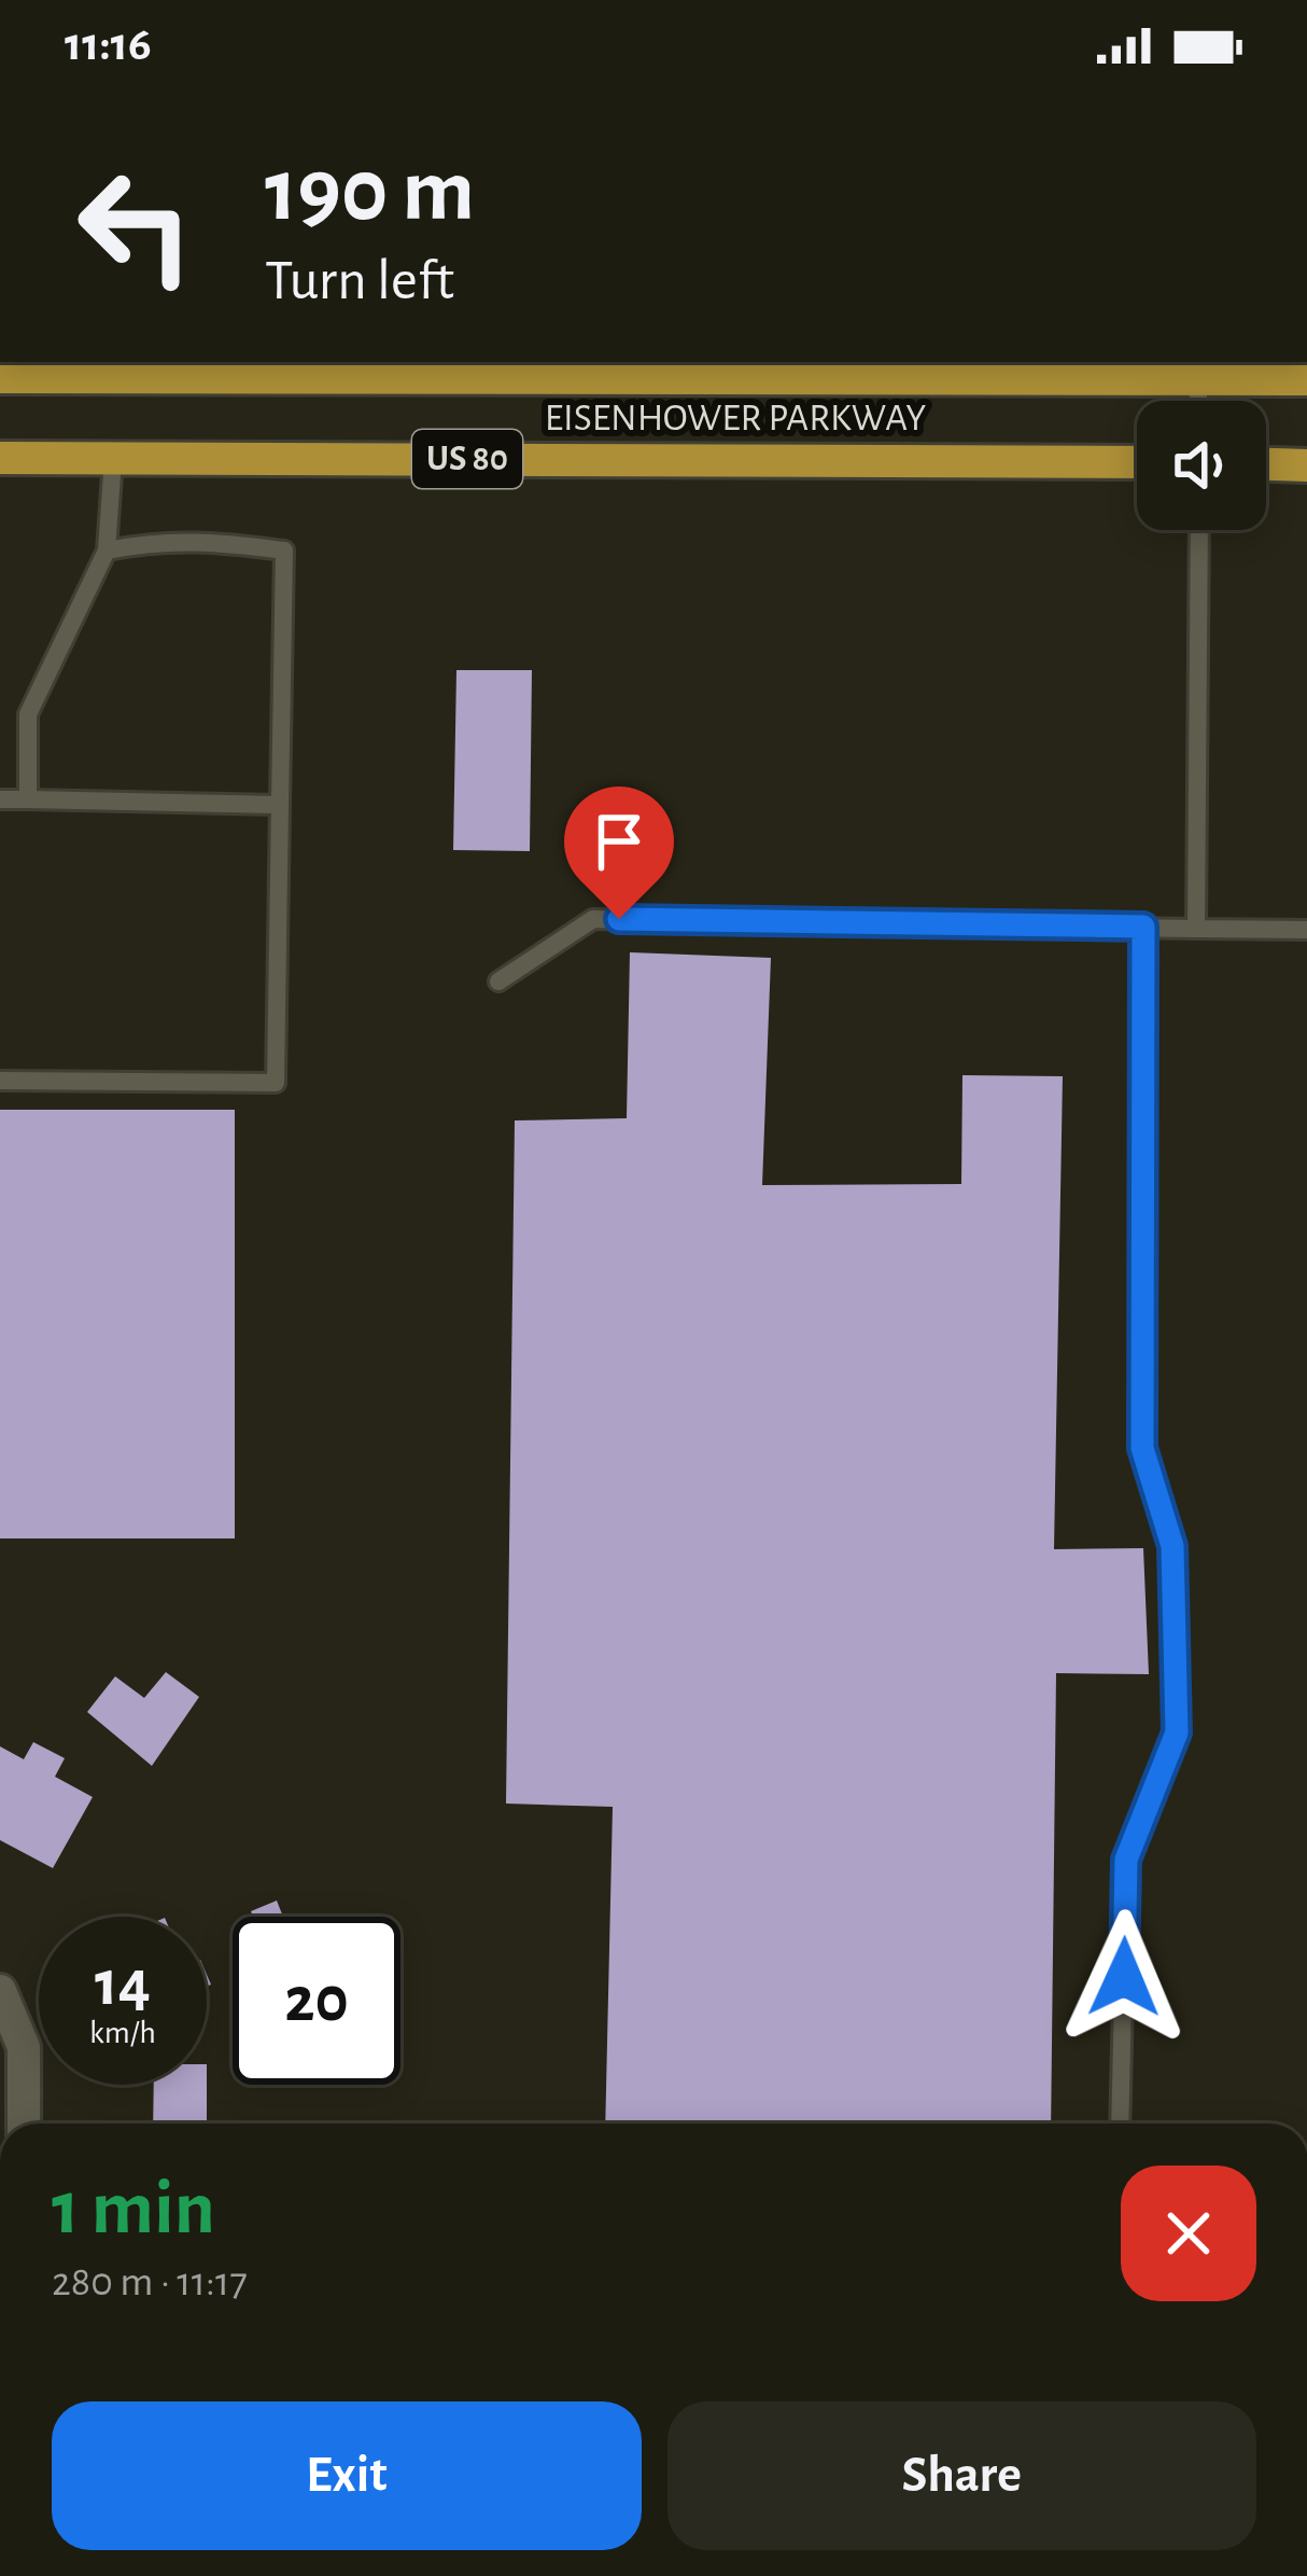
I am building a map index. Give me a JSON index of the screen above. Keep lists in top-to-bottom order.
{
  "streets": {
    "main road": ["EISENHOWER PARKWAY", "US 80"]
  },
  "page": {
    "status": "11:16",
    "turn": ["190 m", "Turn left"],
    "speed": "14 km/h",
    "limit": "20",
    "heading": ["1 min", "280 m · 11:17"],
    "buttons": ["Exit", "Share"]
  }
}
